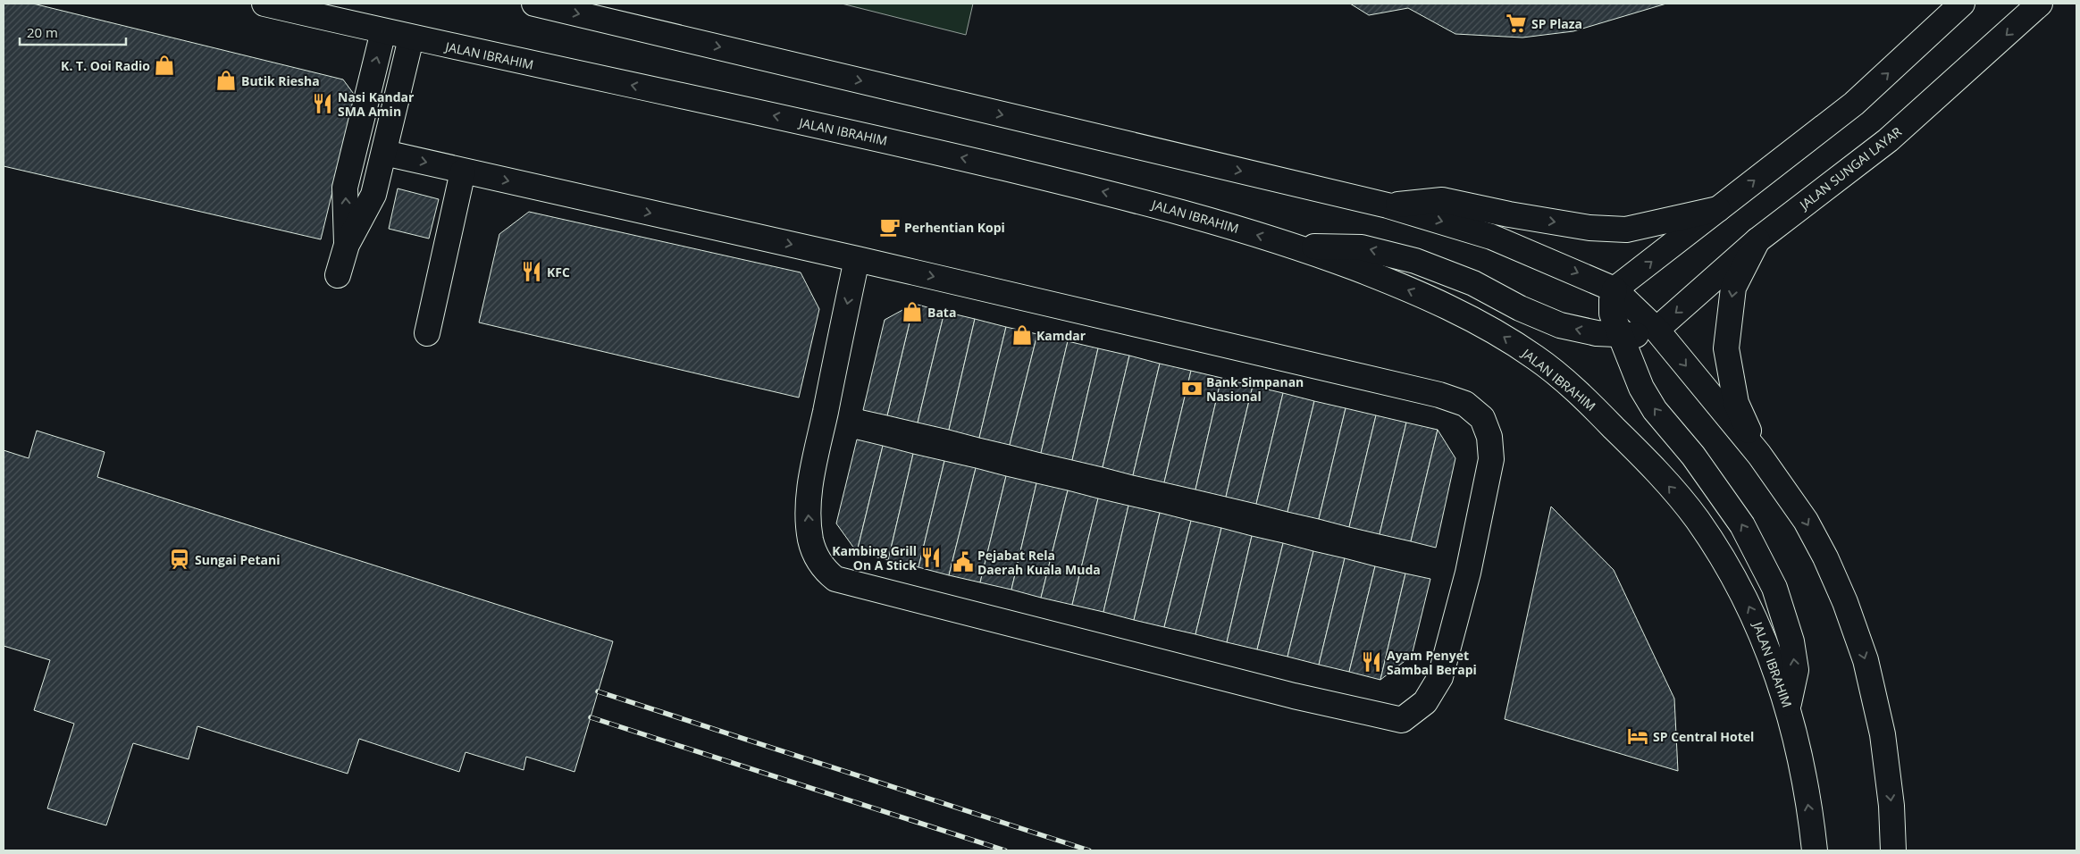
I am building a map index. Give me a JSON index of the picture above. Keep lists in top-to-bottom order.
{
  "streets": {
    "main road": ["JALAN IBRAHIM", "JALAN SUNGAI LAYAR"]
  },
  "places": {
    "supermarket": ["SP Plaza"],
    "shop": [
      "K. T. Ooi Radio",
      "Butik Riesha",
      "Bata",
      "Kamdar"
    ],
    "restaurant": [
      "Nasi Kandar SMA Amin",
      "KFC",
      "Kambing Grill On A Stick",
      "Ayam Penyet Sambal Berapi"
    ],
    "cafe": ["Perhentian Kopi"],
    "bank": ["Bank Simpanan Nasional"],
    "station": ["Sungai Petani"],
    "public building": ["Pejabat Rela Daerah Kuala Muda"],
    "hotel": ["SP Central Hotel"]
  },
  "scale_bar": "20 m"
}
